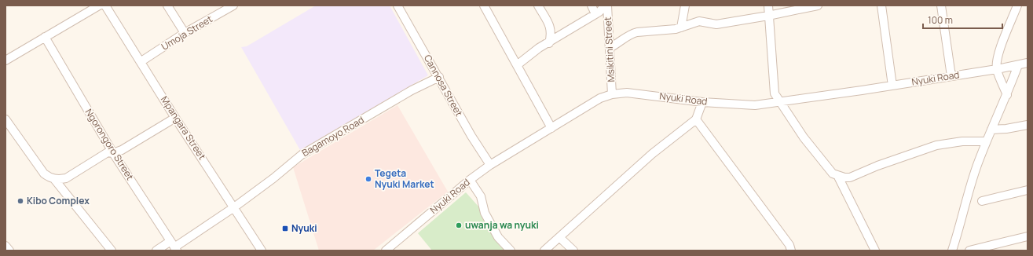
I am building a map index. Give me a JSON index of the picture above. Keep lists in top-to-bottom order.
{
  "streets": {
    "street": [
      "Umoja Street",
      "Msikitini Street",
      "Nyuki Road",
      "Cannosa Street",
      "Mpangara Street",
      "Bagamoyo Road",
      "Ngorongoro Street"
    ]
  },
  "crossings": [
    ["Umoja Street", "Mpangara Street"],
    ["Msikitini Street", "Nyuki Road"],
    ["Nyuki Road", "Cannosa Street"],
    ["Cannosa Street", "Bagamoyo Road"],
    ["Mpangara Street", "Bagamoyo Road"],
    ["Bagamoyo Road", "Ngorongoro Street"]
  ],
  "places": {
    "other": ["Tegeta Nyuki Market", "Kibo Complex", "uwanja wa nyuki"],
    "transit": ["Nyuki"]
  },
  "scale_bar": "100 m"
}
